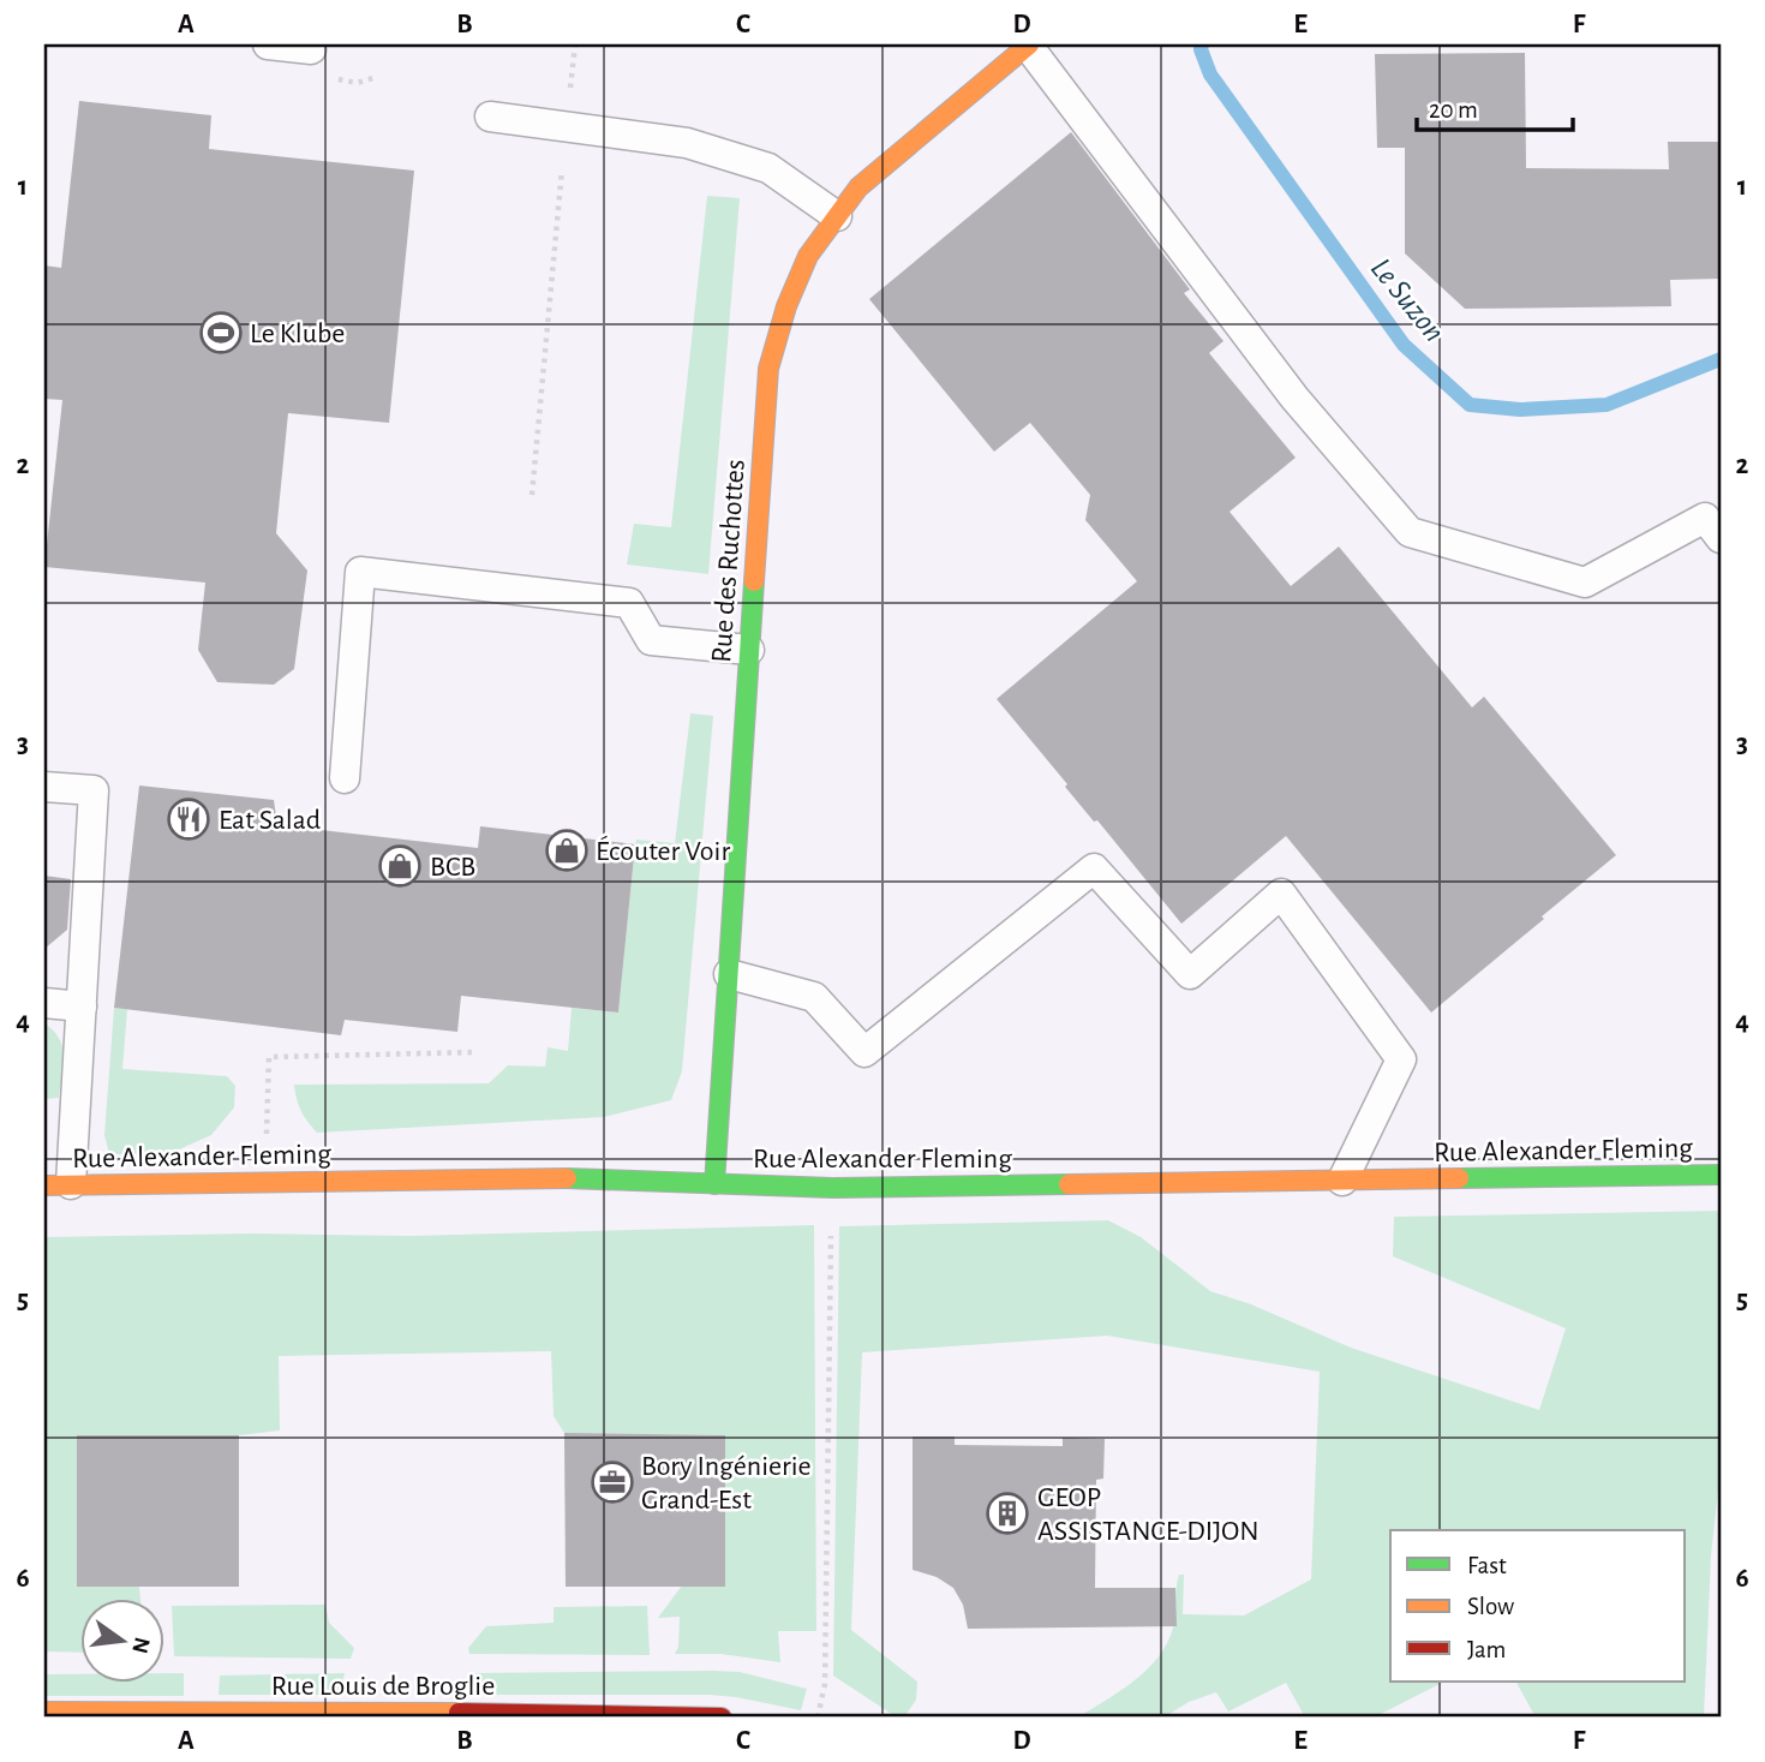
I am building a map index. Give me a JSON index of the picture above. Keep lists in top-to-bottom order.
{
  "streets": {
    "street": ["Rue des Ruchottes", "Rue Alexander Fleming", "Rue Louis de Broglie"]
  },
  "crossings": [
    ["Rue des Ruchottes", "Rue Alexander Fleming"]
  ],
  "water": ["Le Suzon"],
  "places": {
    "sports": ["Le Klube"],
    "restaurant": ["Eat Salad"],
    "shop": ["Écouter Voir", "BCB"],
    "office": ["Bory Ingénierie Grand-Est"],
    "building": ["GEOP ASSISTANCE-DIJON"]
  },
  "legend": ["Fast", "Slow", "Jam"],
  "scale_bar": "20 m",
  "north": "right",
  "grid": {
    "columns": [
      "A",
      "B",
      "C",
      "D",
      "E",
      "F"
    ],
    "rows": [
      "1",
      "2",
      "3",
      "4",
      "5",
      "6"
    ]
  }
}
